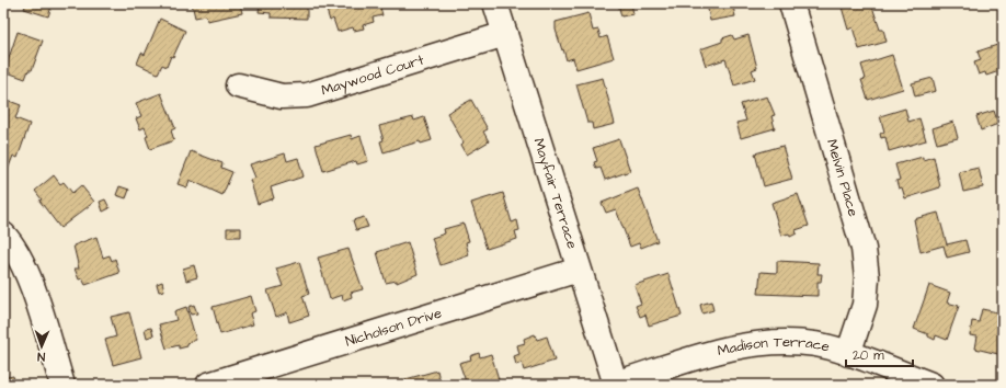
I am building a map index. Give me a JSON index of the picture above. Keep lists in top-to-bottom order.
{
  "streets": {
    "street": [
      "Maywood Court",
      "Melvin Place",
      "Mayfair Terrace",
      "Nicholson Drive",
      "Madison Terrace"
    ]
  },
  "crossings": [
    ["Maywood Court", "Mayfair Terrace"],
    ["Melvin Place", "Madison Terrace"],
    ["Mayfair Terrace", "Nicholson Drive"],
    ["Mayfair Terrace", "Madison Terrace"]
  ],
  "scale_bar": "20 m",
  "north": "bottom"
}
